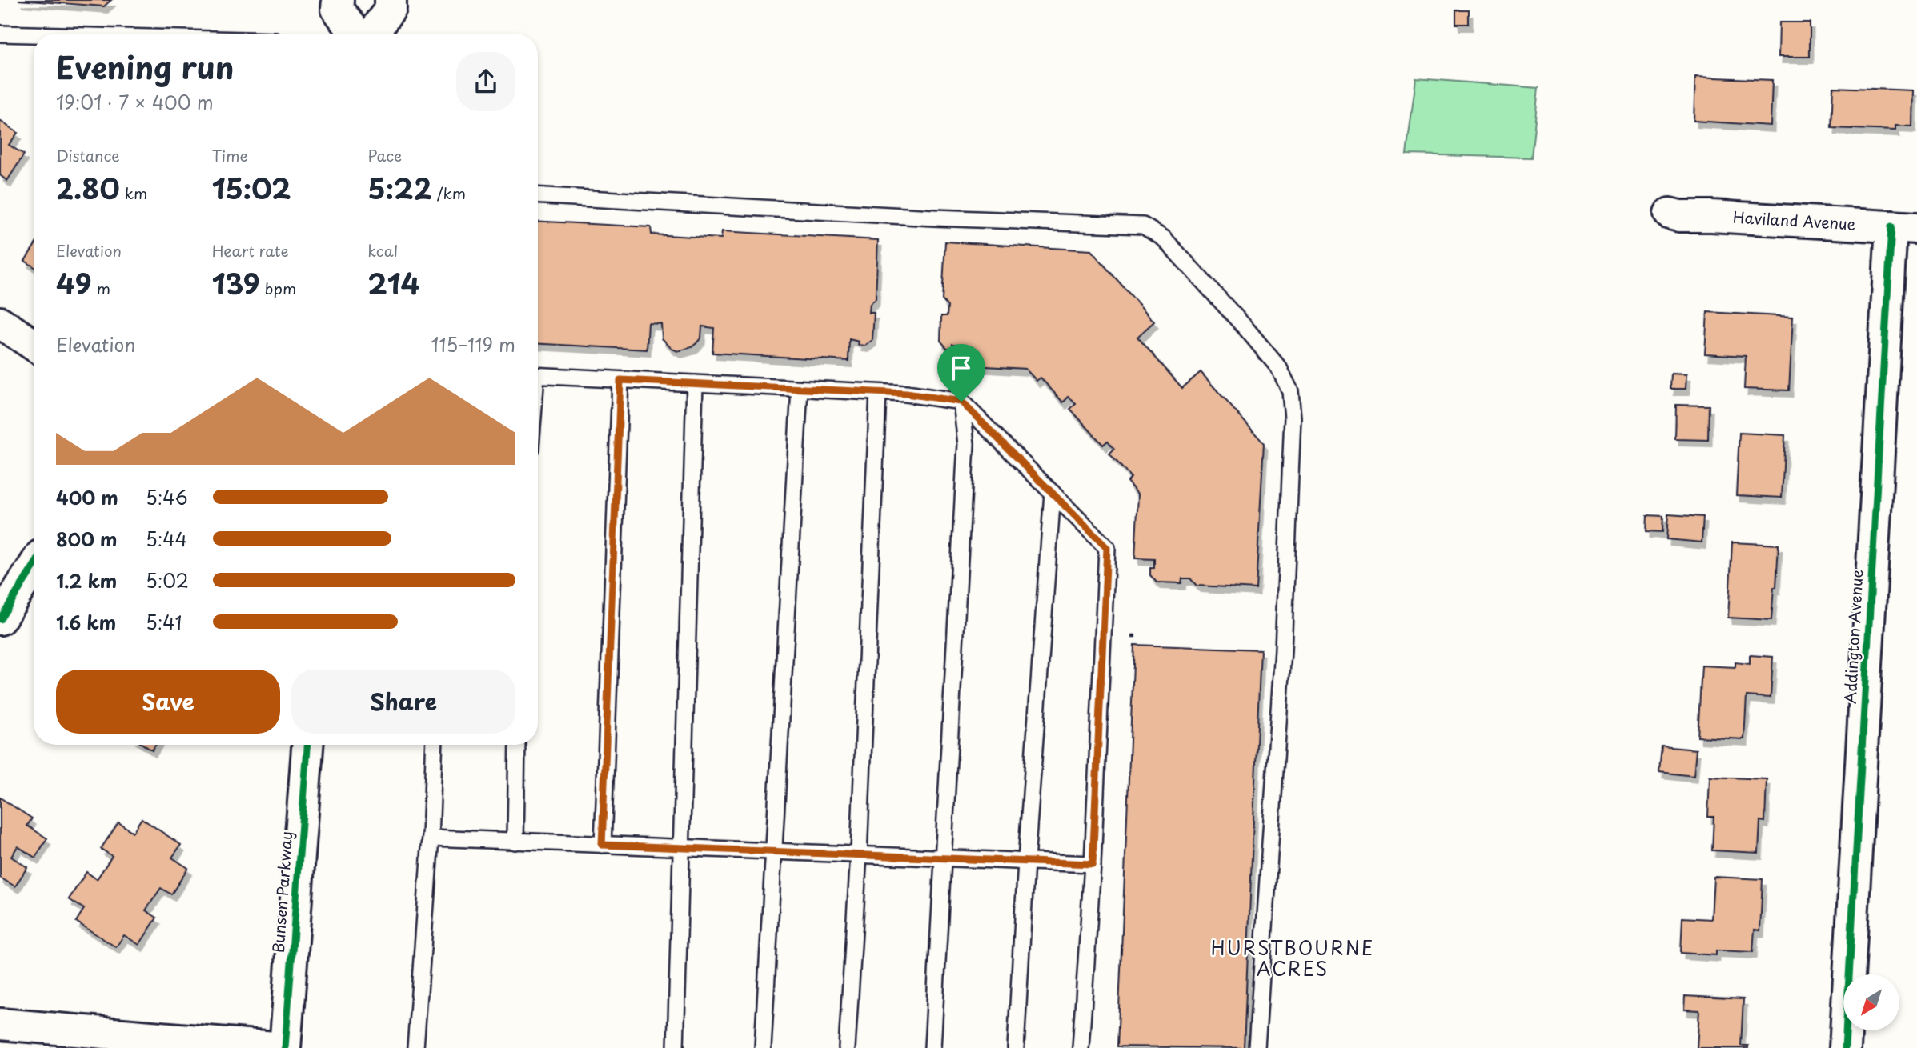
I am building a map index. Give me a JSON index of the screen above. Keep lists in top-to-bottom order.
{
  "streets": {
    "street": ["Haviland Avenue", "Addington Avenue", "Bunsen Parkway"]
  },
  "crossings": [
    ["Haviland Avenue", "Addington Avenue"]
  ],
  "districts": ["HURSTBOURNE ACRES"],
  "north": "bottom left",
  "page": {
    "heading": ["Evening run", "19:01 · 7 × 400 m"],
    "stats": [
      ["Distance", "2.80 km"],
      ["Time", "15:02"],
      ["Pace", "5:22 /km"],
      ["Elevation", "49 m"],
      ["Heart rate", "139 bpm"],
      ["kcal", "214"]
    ],
    "chart": ["Elevation", "115–119 m"],
    "list": [
      {
        "name": "400 m",
        "note": "5:46"
      },
      {
        "name": "800 m",
        "note": "5:44"
      },
      {
        "name": "1.2 km",
        "note": "5:02"
      },
      {
        "name": "1.6 km",
        "note": "5:41"
      }
    ],
    "buttons": ["Save", "Share"]
  }
}
